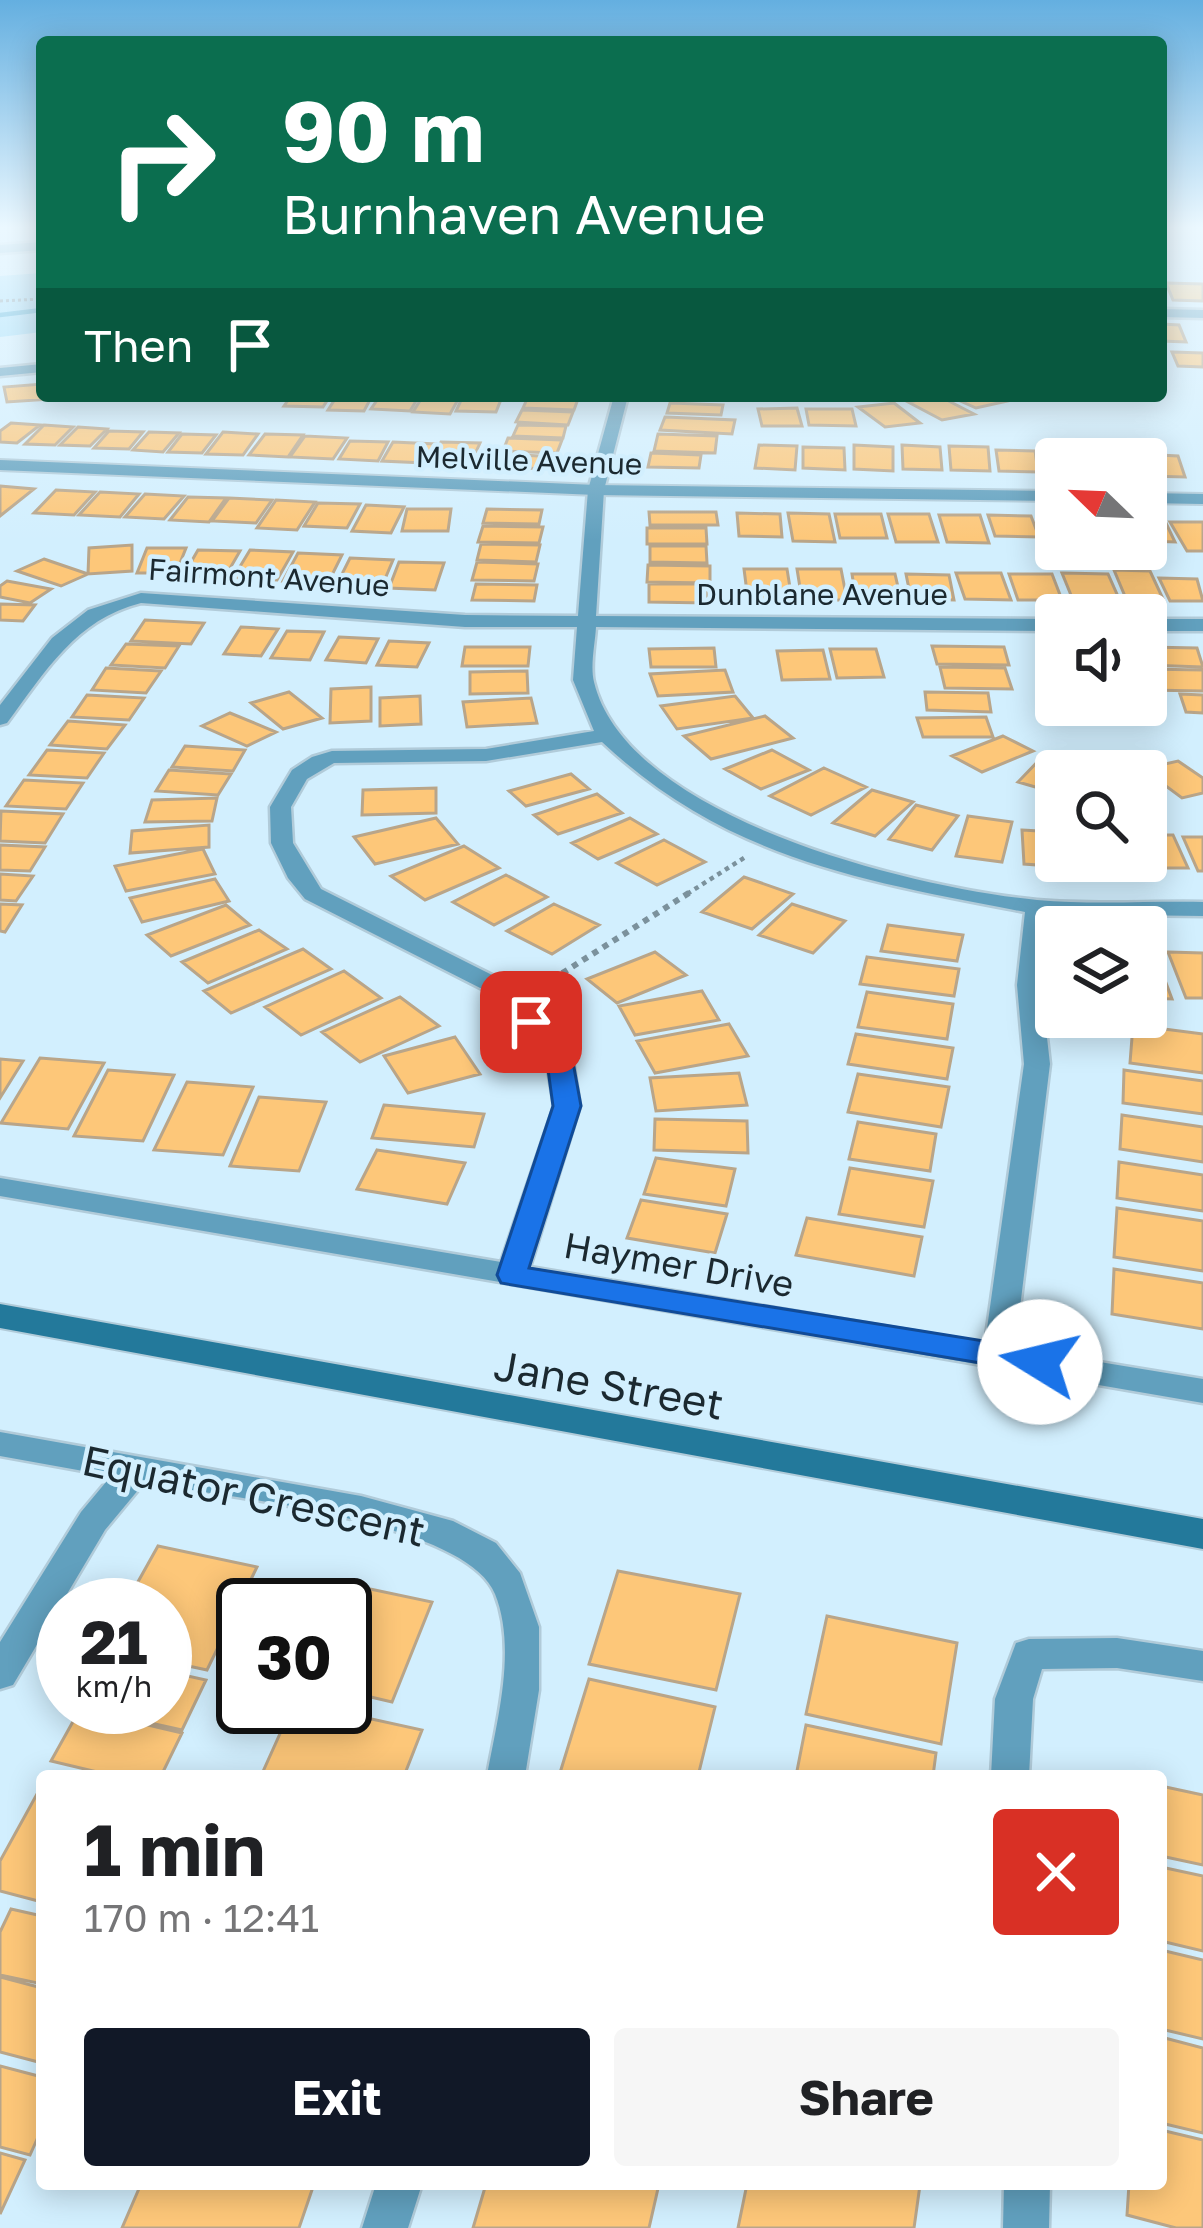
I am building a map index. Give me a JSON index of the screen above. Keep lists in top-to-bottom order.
{
  "streets": {
    "main road": ["Jane Street"],
    "street": [
      "Melville Avenue",
      "Fairmont Avenue",
      "Dunblane Avenue",
      "Haymer Drive",
      "Equator Crescent"
    ]
  },
  "crossings": [
    ["Fairmont Avenue", "Dunblane Avenue"]
  ],
  "north": "top left",
  "page": {
    "turn": ["90 m", "Burnhaven Avenue"],
    "then": "Then",
    "speed": "21 km/h",
    "limit": "30",
    "heading": ["1 min", "170 m · 12:41"],
    "buttons": ["Exit", "Share"]
  }
}
